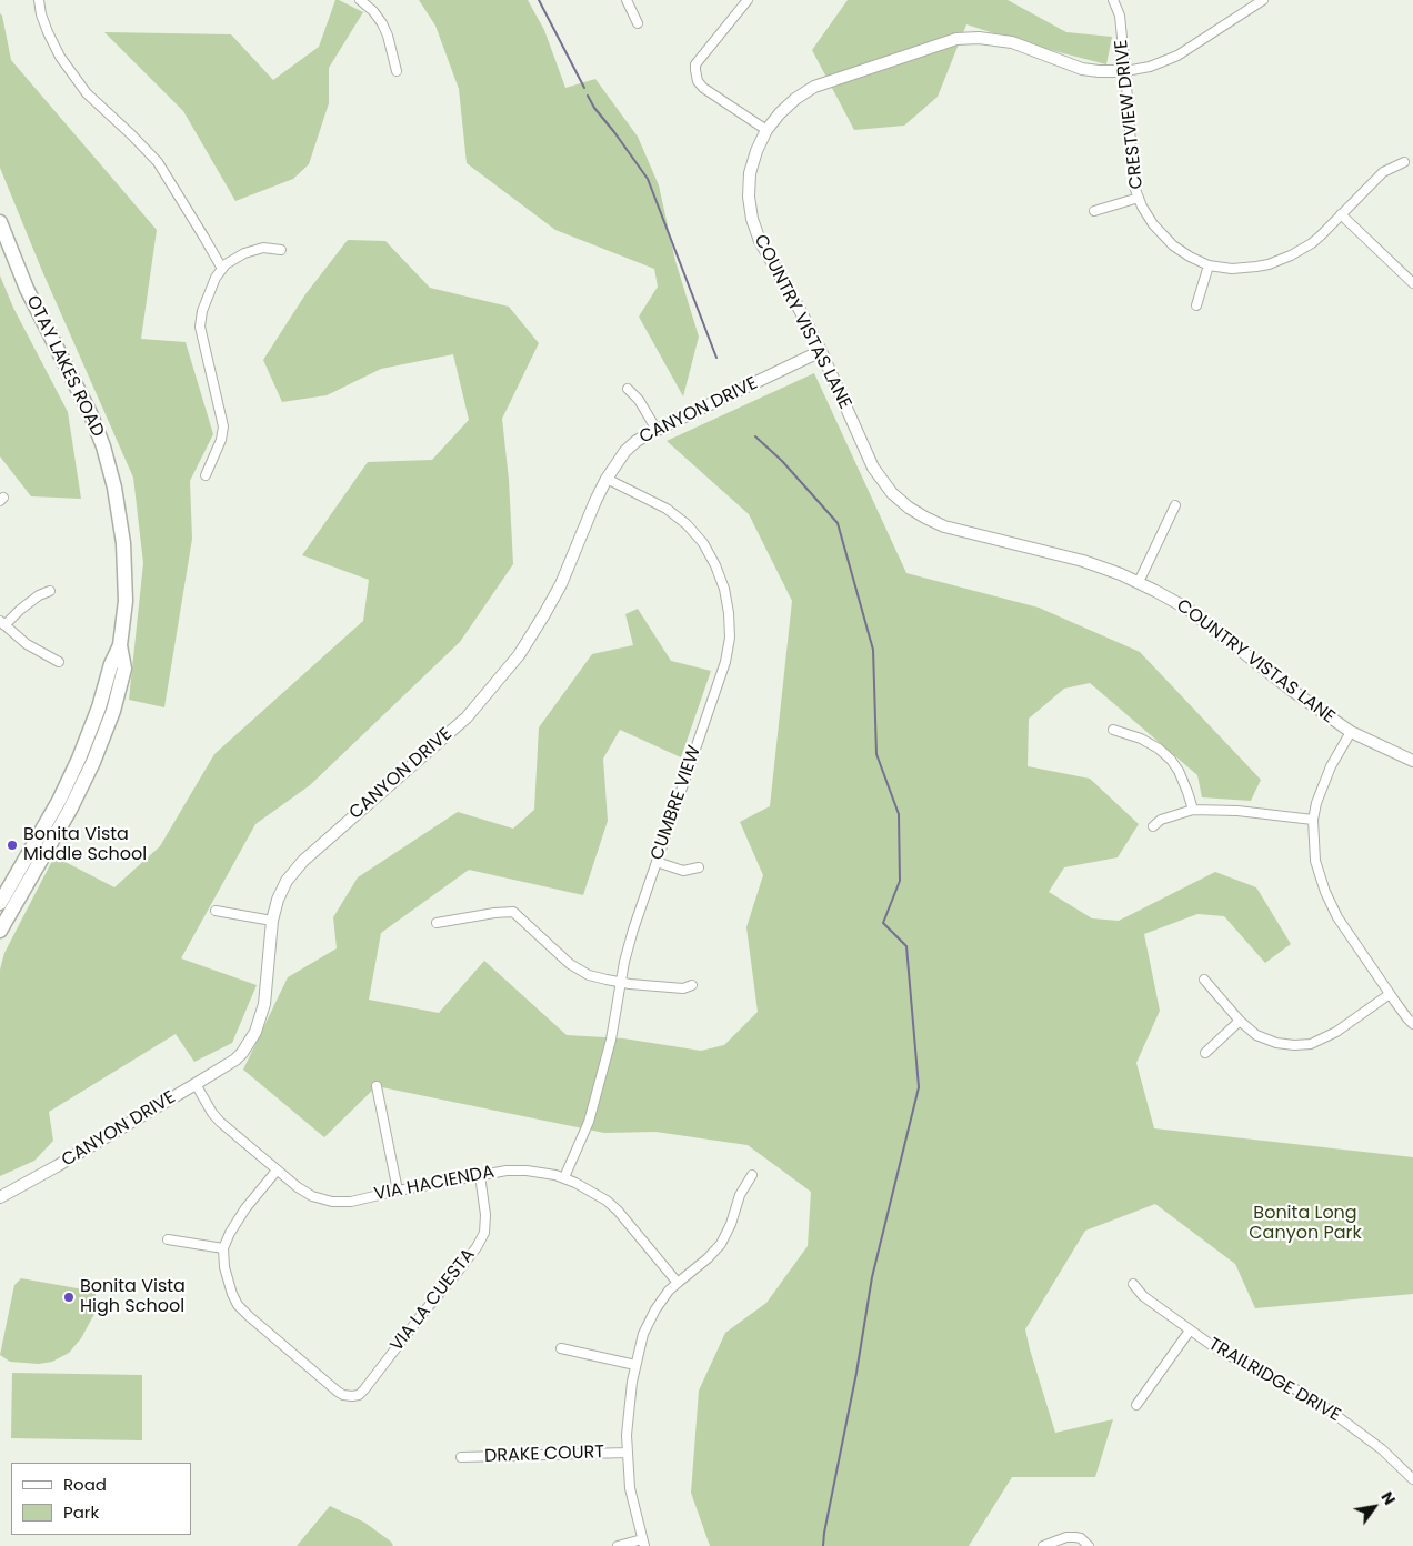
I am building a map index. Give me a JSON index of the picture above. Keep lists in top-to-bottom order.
{
  "streets": {
    "main road": ["OTAY LAKES ROAD"],
    "street": [
      "CRESTVIEW DRIVE",
      "COUNTRY VISTAS LANE",
      "CANYON DRIVE",
      "CUMBRE VIEW",
      "VIA HACIENDA",
      "VIA LA CUESTA",
      "TRAILRIDGE DRIVE",
      "DRAKE COURT"
    ]
  },
  "crossings": [
    ["CRESTVIEW DRIVE", "COUNTRY VISTAS LANE"],
    ["COUNTRY VISTAS LANE", "CANYON DRIVE"],
    ["CANYON DRIVE", "CUMBRE VIEW"],
    ["CANYON DRIVE", "VIA HACIENDA"],
    ["CUMBRE VIEW", "VIA HACIENDA"],
    ["VIA HACIENDA", "VIA LA CUESTA"]
  ],
  "parks": ["Bonita Long Canyon Park"],
  "places": ["Bonita Vista Middle School", "Bonita Vista High School"],
  "legend": ["Road", "Park"],
  "north": "top right"
}
